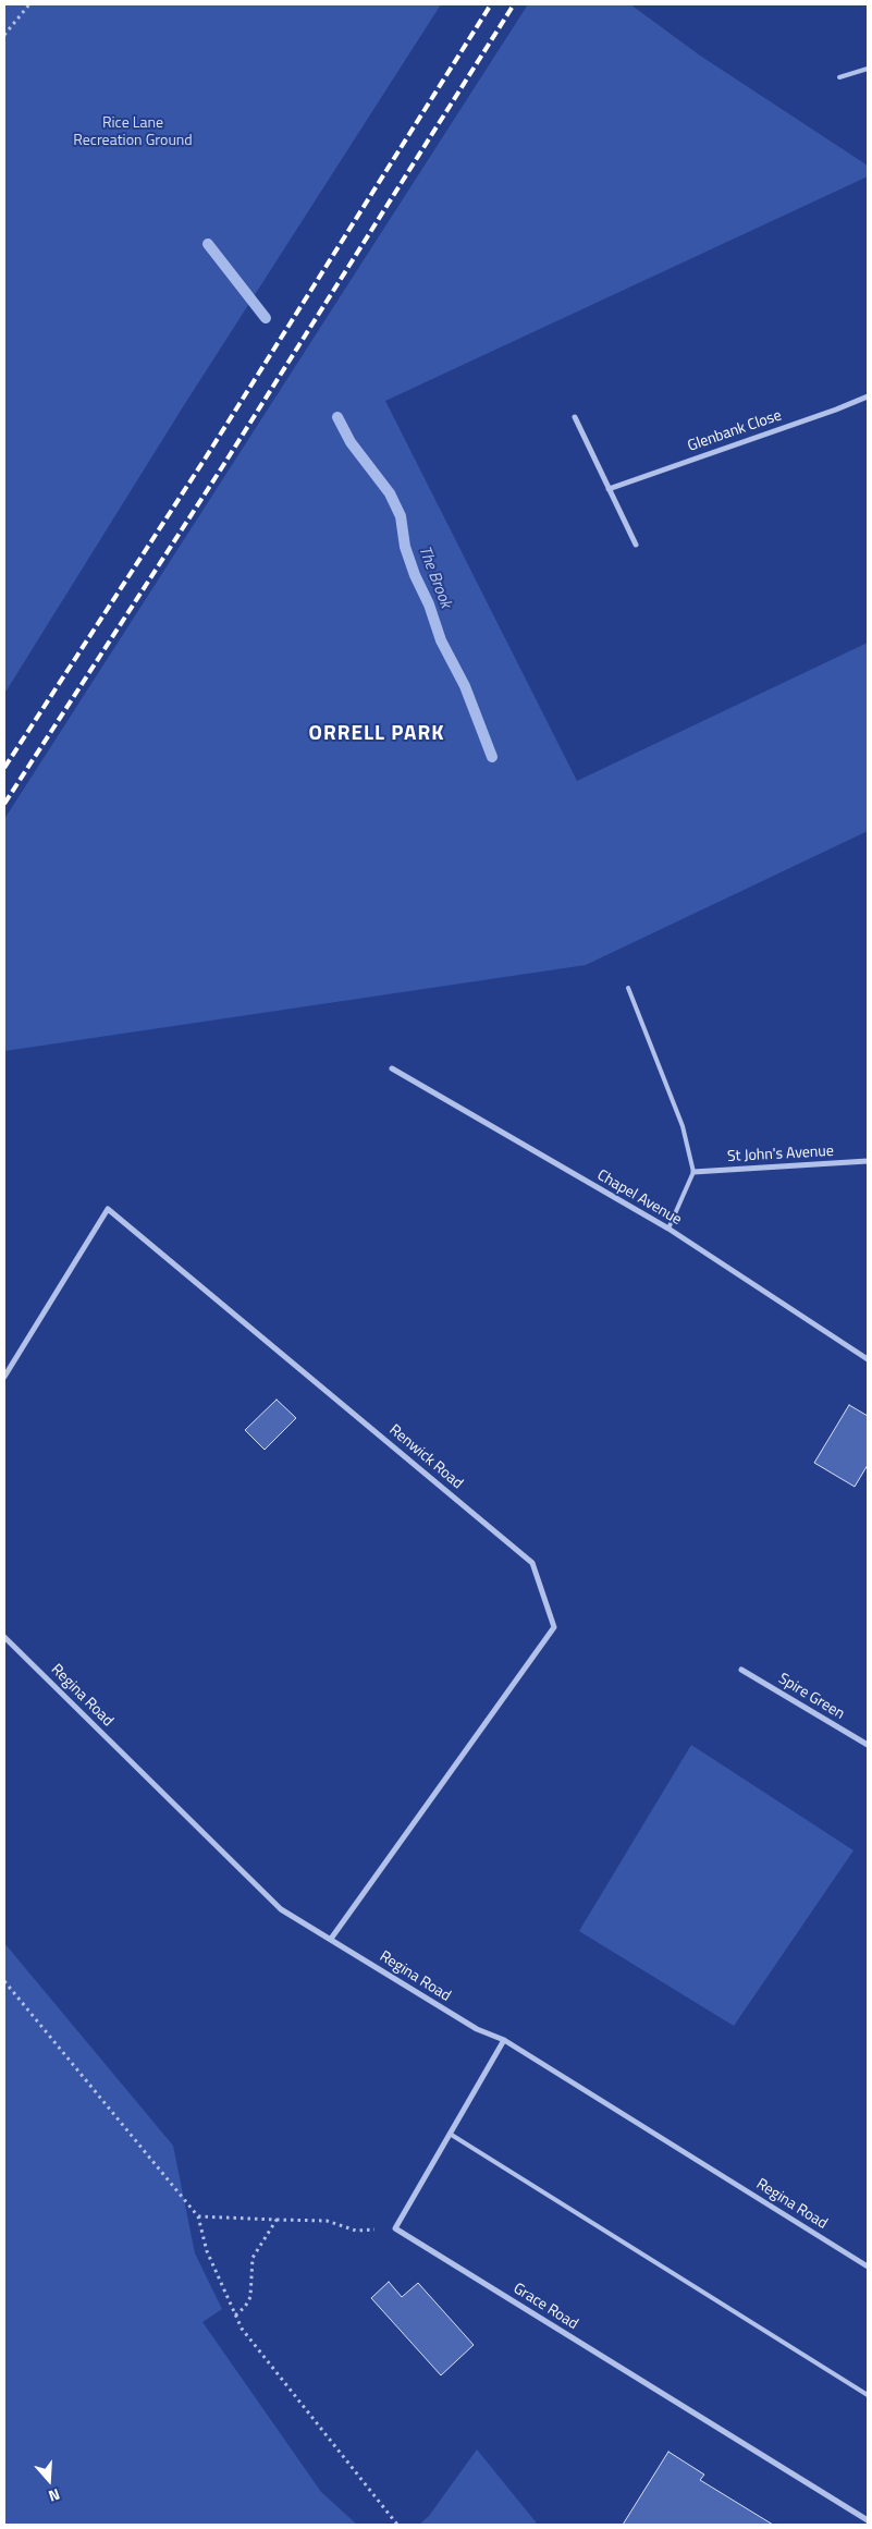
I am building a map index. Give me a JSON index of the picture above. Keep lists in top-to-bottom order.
{
  "streets": {
    "street": [
      "Glenbank Close",
      "St John's Avenue",
      "Chapel Avenue",
      "Renwick Road",
      "Regina Road",
      "Spire Green",
      "Grace Road"
    ]
  },
  "crossings": [
    ["Renwick Road", "Regina Road"]
  ],
  "districts": ["ORRELL PARK"],
  "water": ["The Brook"],
  "parks": ["Rice Lane Recreation Ground"],
  "north": "bottom"
}
